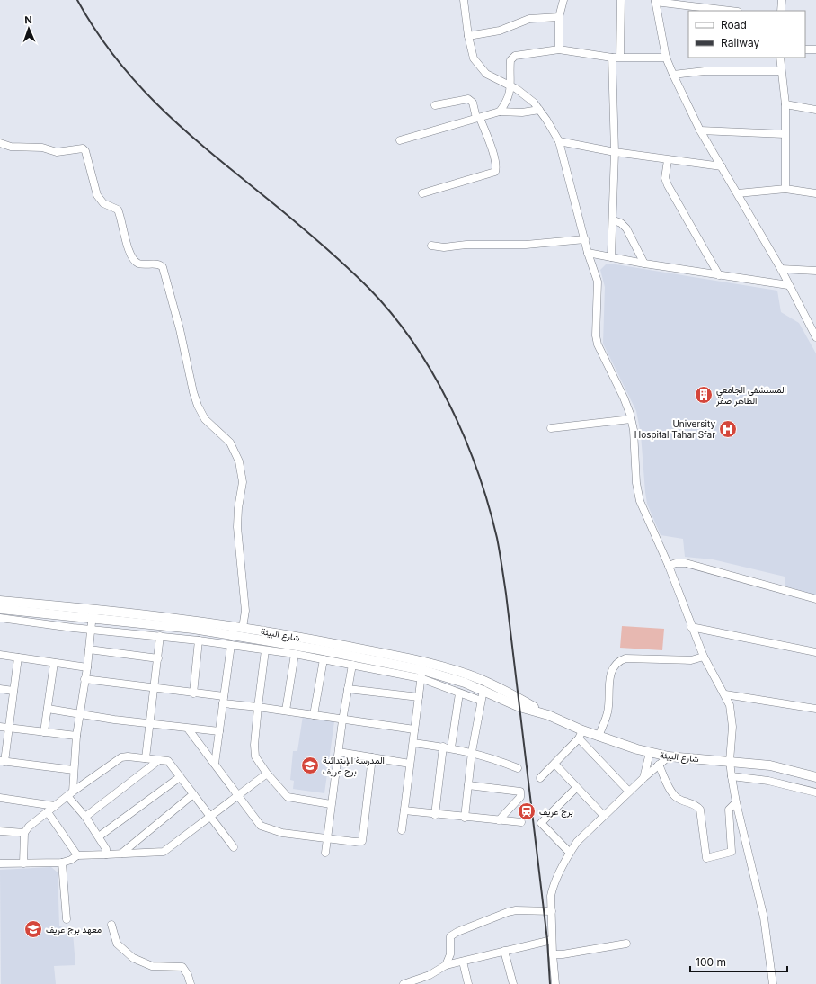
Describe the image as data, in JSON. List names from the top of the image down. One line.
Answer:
{"streets":{"main road":["شارع البيئة"]},"places":{"building":["المستشفى الجامعي الطاهر صفر"],"hospital":["University Hospital Tahar Sfar"],"school or university":["المدرسة الإبتدائية برج عريف","معهد برج عريف"],"station":["برج عريف"]},"legend":["Road","Railway"],"scale_bar":"100 m","north":"top"}
